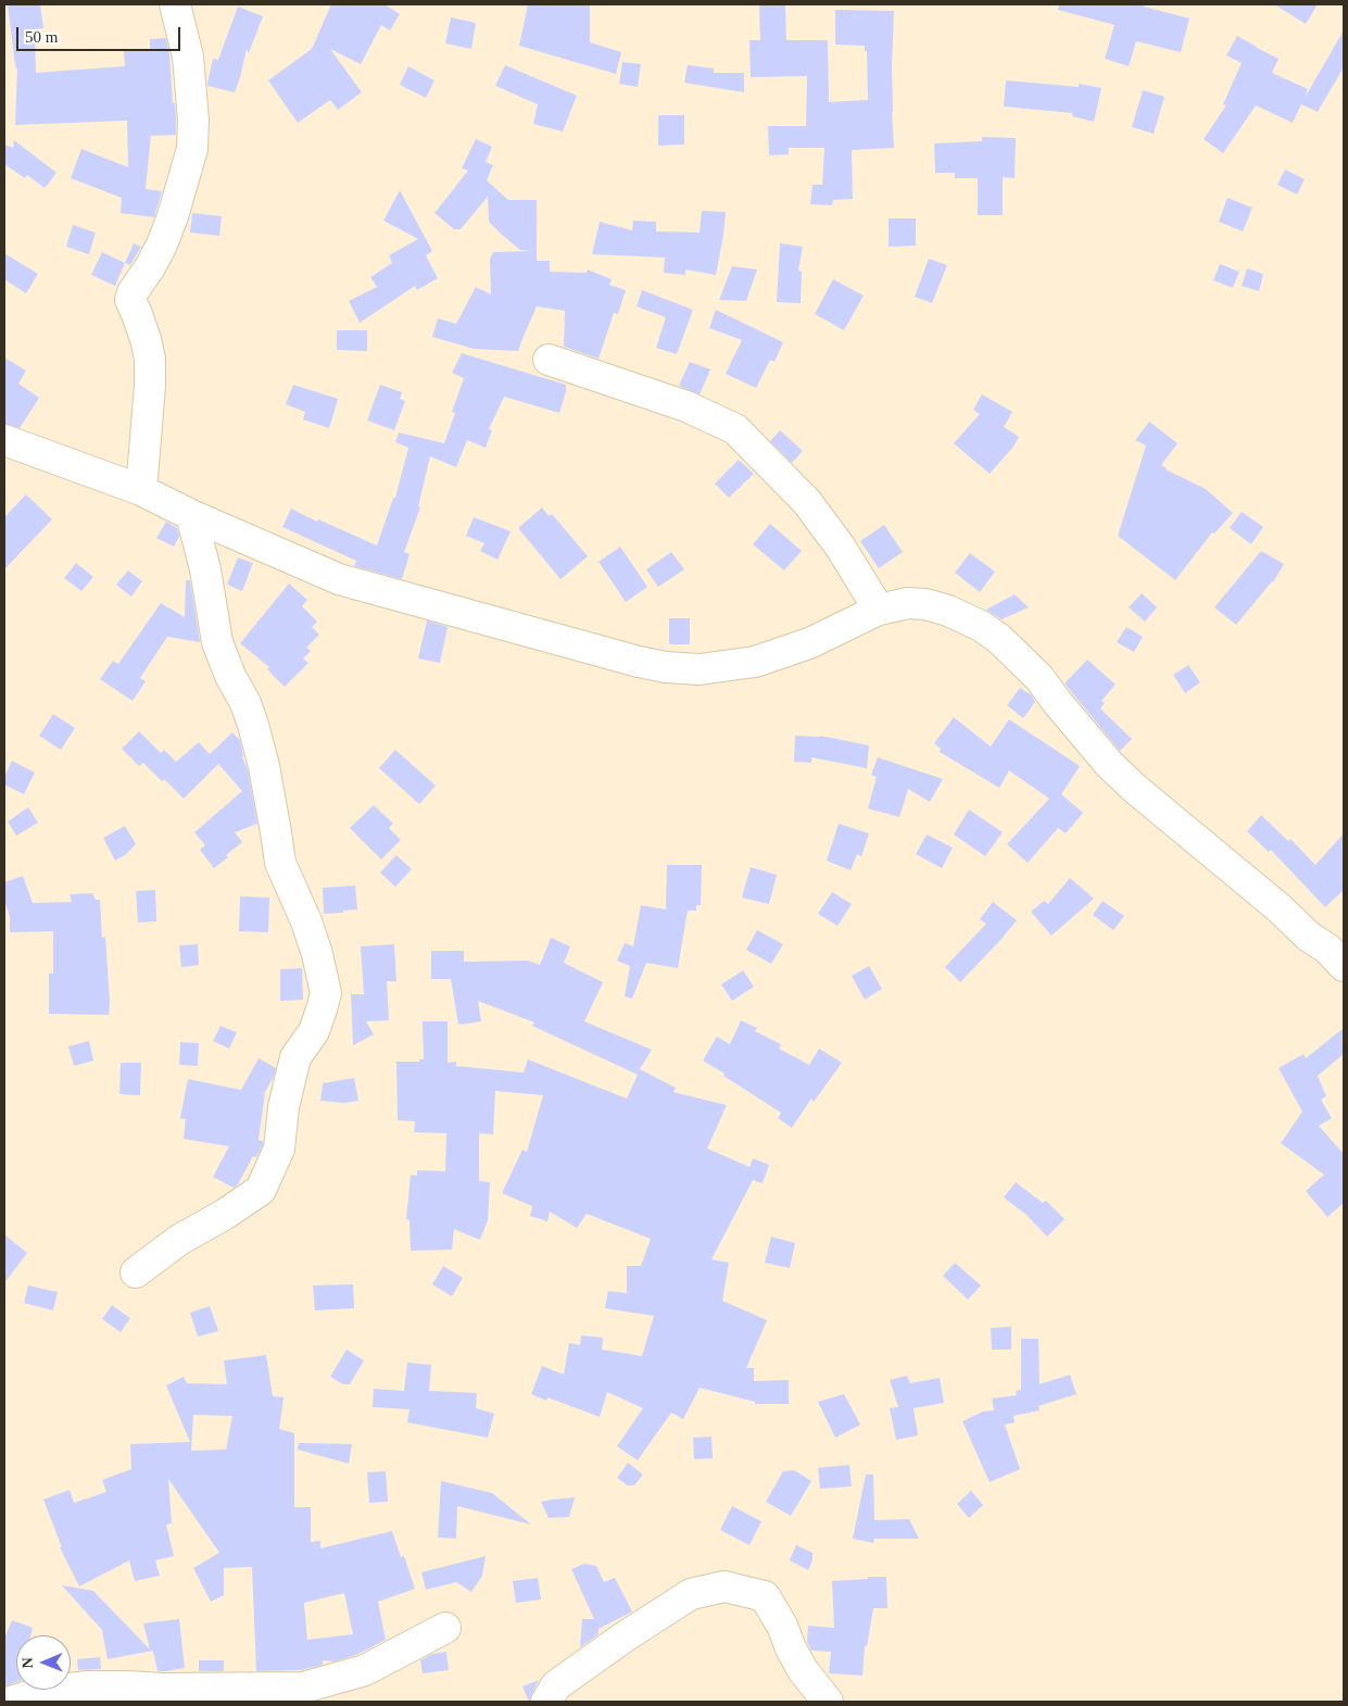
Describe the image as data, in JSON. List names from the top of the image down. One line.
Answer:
{"scale_bar":"50 m","north":"left"}
